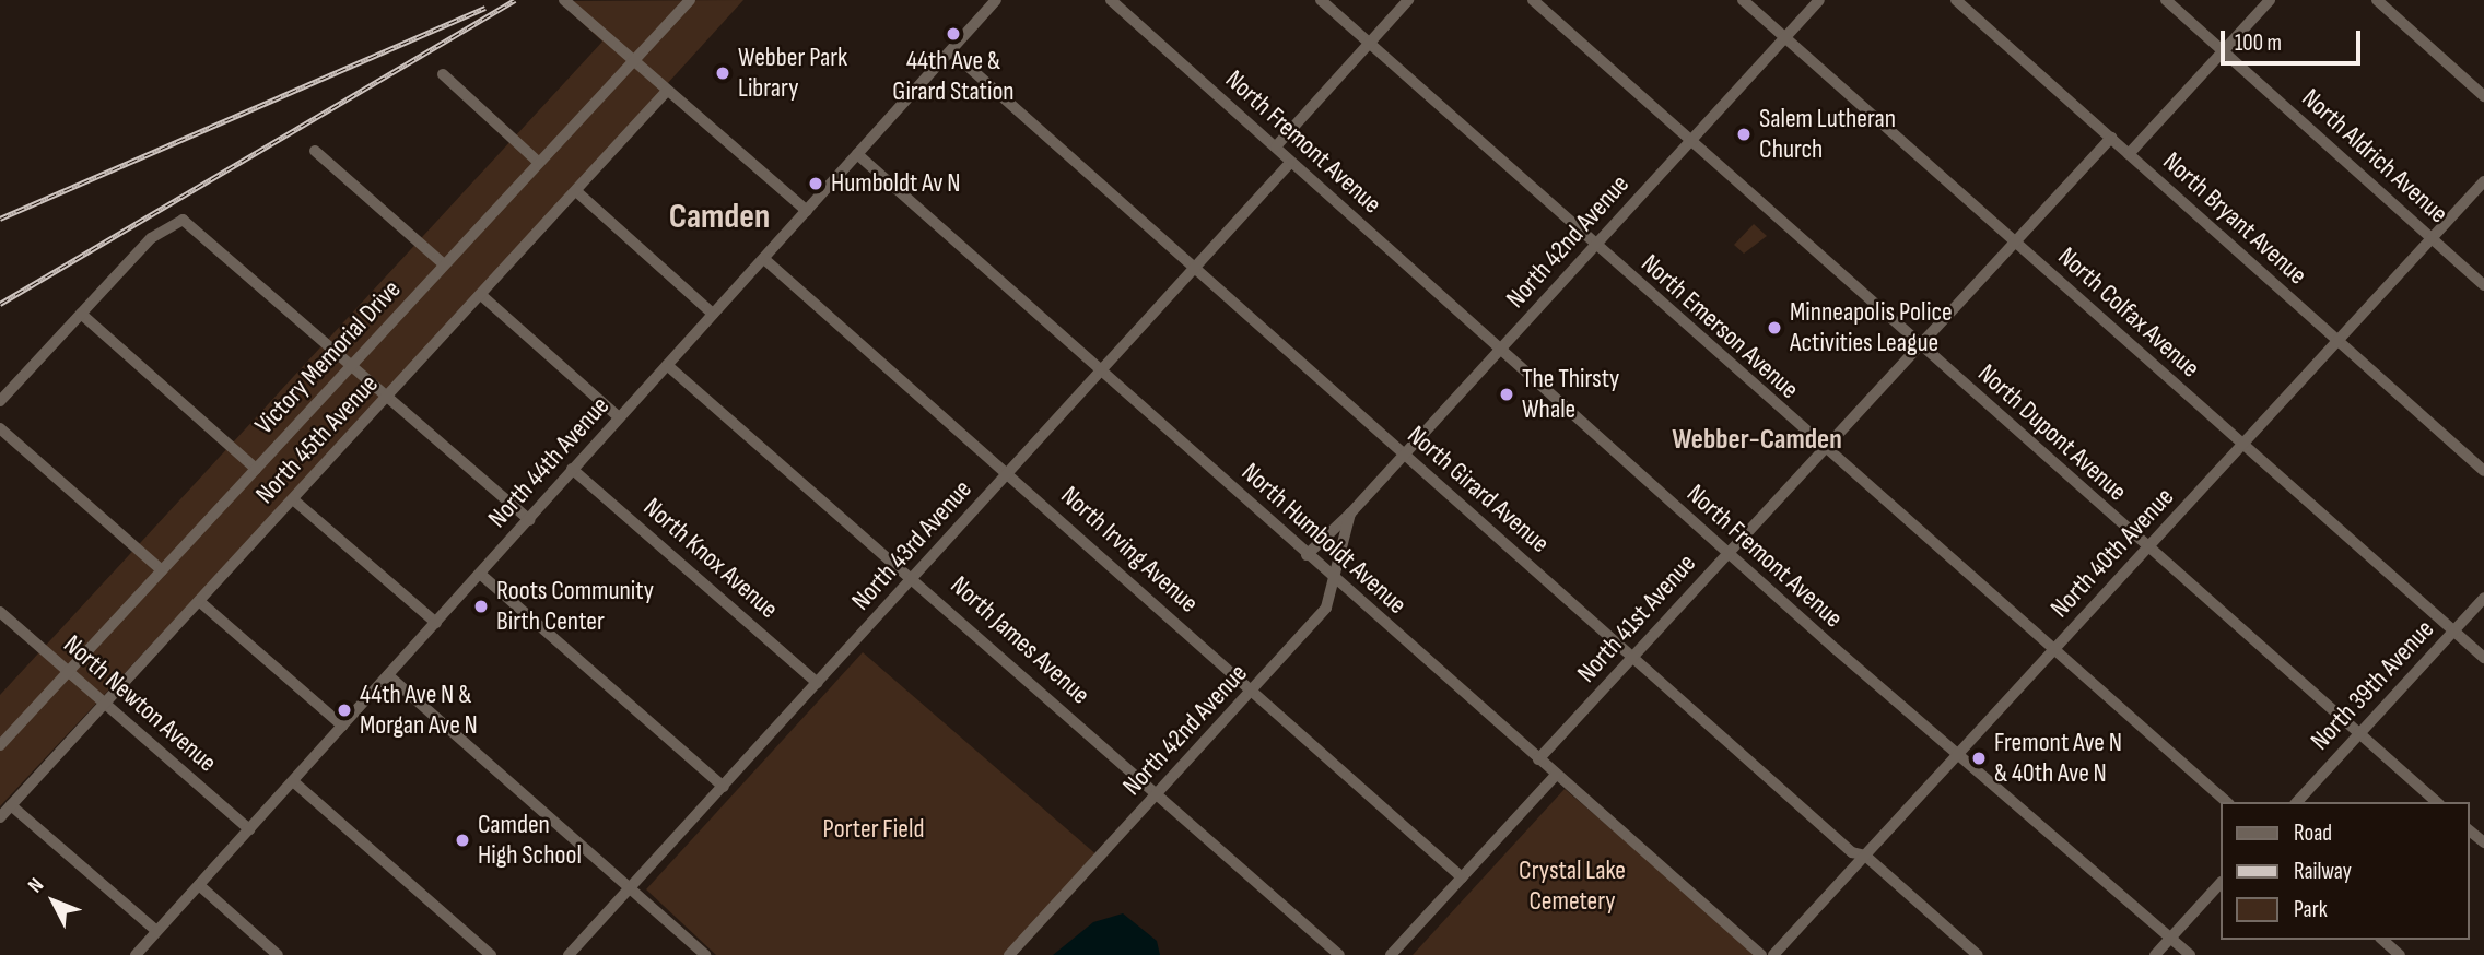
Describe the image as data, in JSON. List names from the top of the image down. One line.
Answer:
{"streets":{"street":["North Fremont Avenue","North Aldrich Avenue","North Bryant Avenue","North 42nd Avenue","North Colfax Avenue","North Emerson Avenue","Victory Memorial Drive","North Dupont Avenue","North 45th Avenue","North 44th Avenue","North Girard Avenue","North Humboldt Avenue","North 43rd Avenue","North Irving Avenue","North 40th Avenue","North Knox Avenue","North 41st Avenue","North James Avenue","North 39th Avenue","North Newton Avenue"]},"crossings":[["North Fremont Avenue","North 42nd Avenue"],["North Fremont Avenue","North 43rd Avenue"],["North Fremont Avenue","North 40th Avenue"],["North Fremont Avenue","North 41st Avenue"],["North Aldrich Avenue","North 40th Avenue"],["North Bryant Avenue","North 40th Avenue"],["North Bryant Avenue","North 41st Avenue"],["North 42nd Avenue","North Colfax Avenue"],["North 42nd Avenue","North Emerson Avenue"],["North 42nd Avenue","North Dupont Avenue"],["North 42nd Avenue","North Girard Avenue"],["North 42nd Avenue","North Humboldt Avenue"],["North 42nd Avenue","North Irving Avenue"],["North 42nd Avenue","North James Avenue"],["North Colfax Avenue","North 40th Avenue"],["North Colfax Avenue","North 41st Avenue"],["North Colfax Avenue","North 39th Avenue"],["North Emerson Avenue","North 40th Avenue"],["North Emerson Avenue","North 41st Avenue"],["Victory Memorial Drive","North Newton Avenue"],["North Dupont Avenue","North 40th Avenue"],["North Dupont Avenue","North 41st Avenue"],["North Dupont Avenue","North 39th Avenue"],["North 45th Avenue","North Newton Avenue"],["North 44th Avenue","North Girard Avenue"],["North 44th Avenue","North Humboldt Avenue"],["North 44th Avenue","North Irving Avenue"],["North 44th Avenue","North Knox Avenue"],["North 44th Avenue","North James Avenue"],["North 44th Avenue","North Newton Avenue"],["North Girard Avenue","North 43rd Avenue"],["North Girard Avenue","North 40th Avenue"],["North Girard Avenue","North 41st Avenue"],["North Humboldt Avenue","North 43rd Avenue"],["North Humboldt Avenue","North 41st Avenue"],["North 43rd Avenue","North Irving Avenue"],["North 43rd Avenue","North Knox Avenue"],["North 43rd Avenue","North James Avenue"]],"districts":["Camden","Webber-Camden"],"parks":["Porter Field","Crystal Lake Cemetery"],"places":["44th Ave & Girard Station","Webber Park Library","Salem Lutheran Church","Humboldt Av N","Minneapolis Police Activities League","The Thirsty Whale","Roots Community Birth Center","44th Ave N & Morgan Ave N","Fremont Ave N & 40th Ave N","Camden High School"],"legend":["Road","Railway","Park"],"scale_bar":"100 m","north":"top left"}
